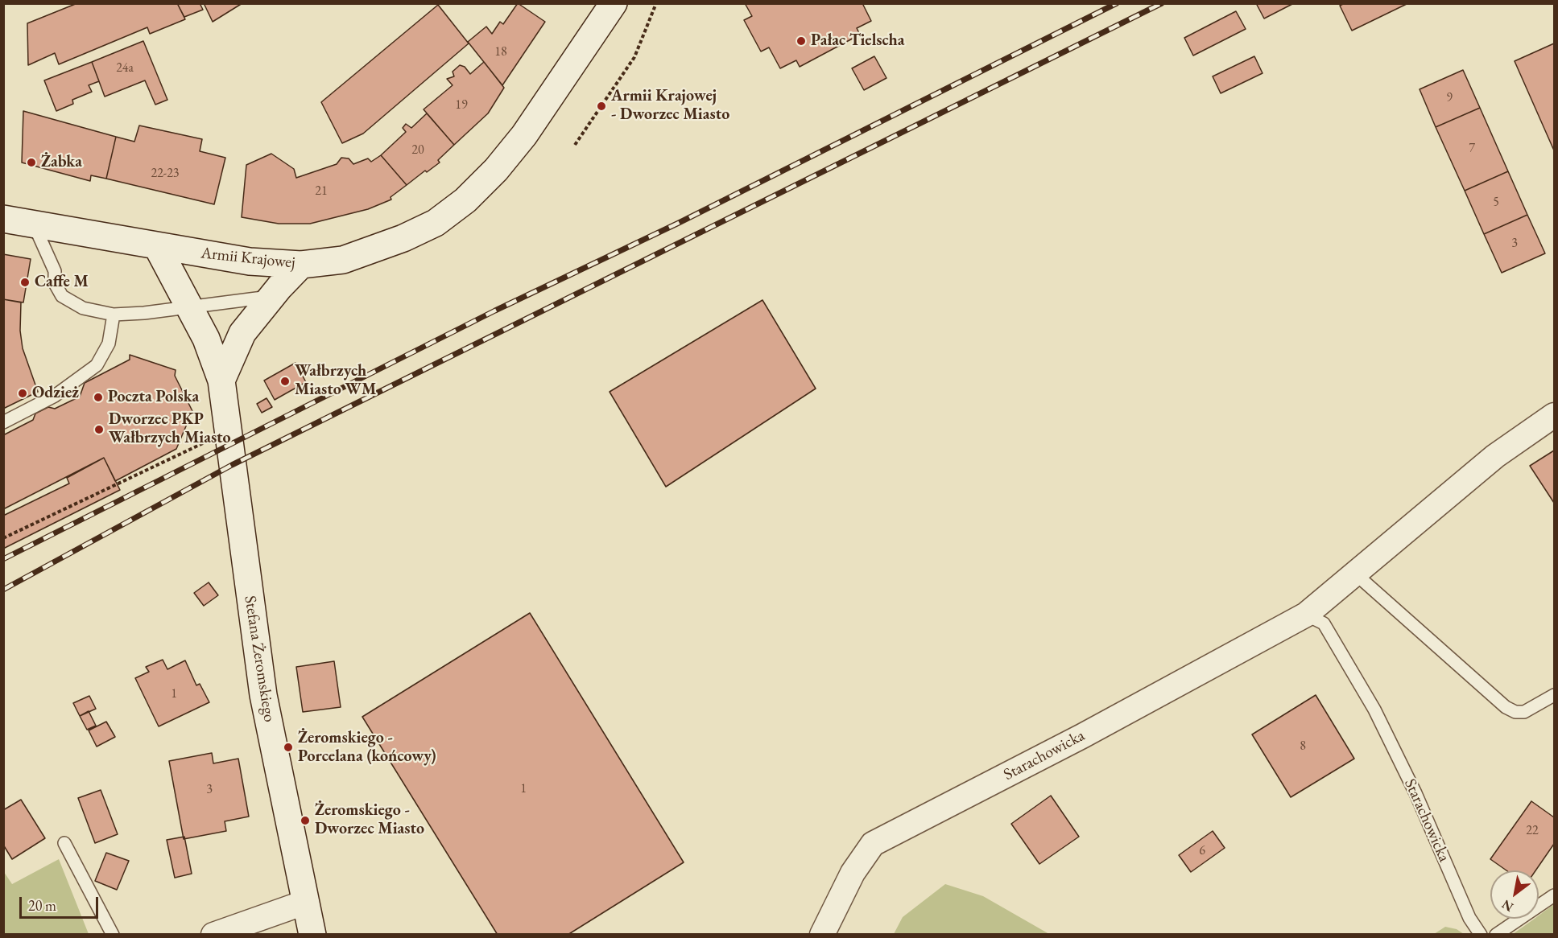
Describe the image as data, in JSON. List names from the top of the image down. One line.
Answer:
{"streets":{"main road":["Armii Krajowej","Stefana Żeromskiego"],"street":["Starachowicka"]},"crossings":[["Armii Krajowej","Stefana Żeromskiego"]],"places":["Pałac Tielscha","Armii Krajowej - Dworzec Miasto","Żabka","Caffe M","Wałbrzych Miasto WM","Odzież","Poczta Polska","Dworzec PKP Wałbrzych Miasto","Żeromskiego - Porcelana (końcowy)","Żeromskiego - Dworzec Miasto"],"house_numbers":["18","24a","9","19","7","20","22-23","21","5","3","1","8","1","3","22","6"],"scale_bar":"20 m","north":"bottom left"}
